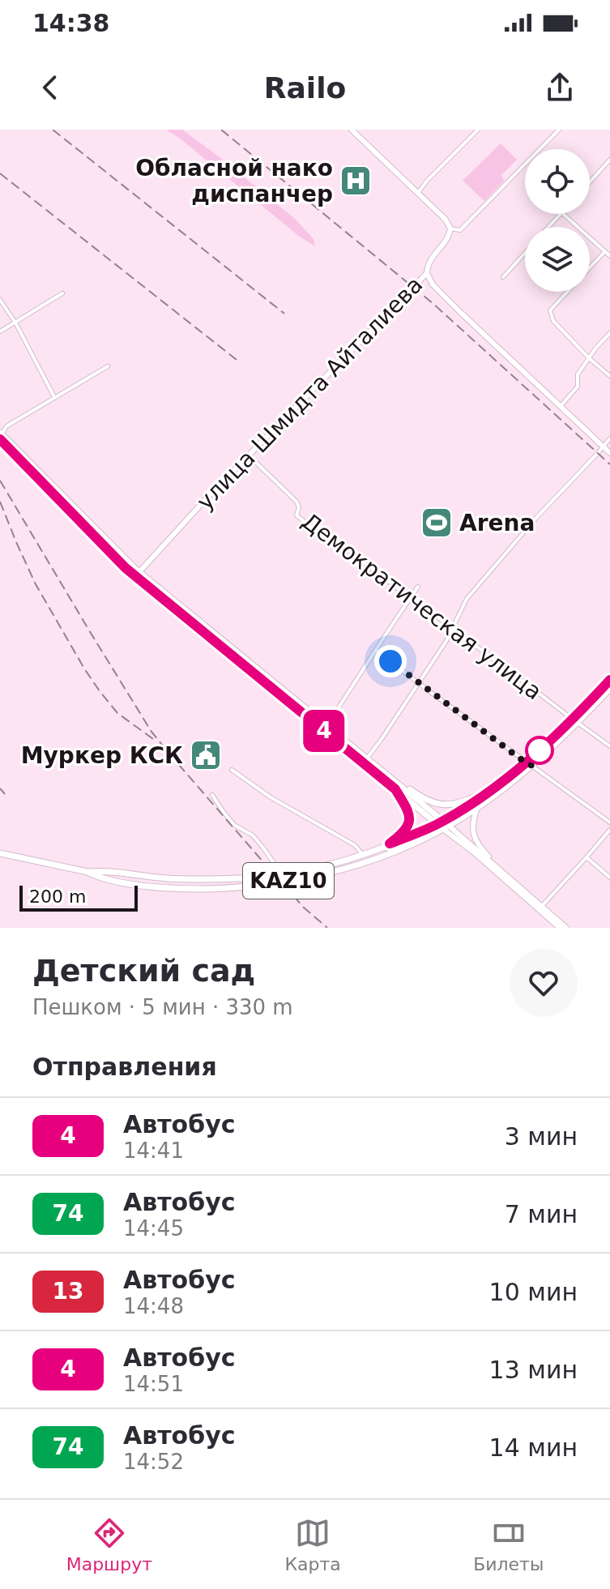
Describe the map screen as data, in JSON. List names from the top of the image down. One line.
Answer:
{"streets":{"main road":["KAZ10"],"street":["улица Шмидта Айталиева","Демократическая улица"]},"crossings":[["улица Шмидта Айталиева","Демократическая улица"],["Демократическая улица","KAZ10"]],"places":{"hospital":["Обласной нако диспанчер"],"sports":["Arena"],"public building":["Муркер КСК"]},"lines":["bus line 4"],"scale_bar":"200 m","page":{"status":"14:38","header":"Railo","on_map":"4","scale":"200 m","heading":[["Детский сад","Пешком · 5 мин · 330 m"],"Отправления"],"list":[{"mark":"4","name":"Автобус","note":"14:41","value":"3 мин"},{"mark":"74","name":"Автобус","note":"14:45","value":"7 мин"},{"mark":"13","name":"Автобус","note":"14:48","value":"10 мин"},{"mark":"4","name":"Автобус","note":"14:51","value":"13 мин"},{"mark":"74","name":"Автобус","note":"14:52","value":"14 мин"}],"tabs":["Маршрут","Карта","Билеты"]}}
